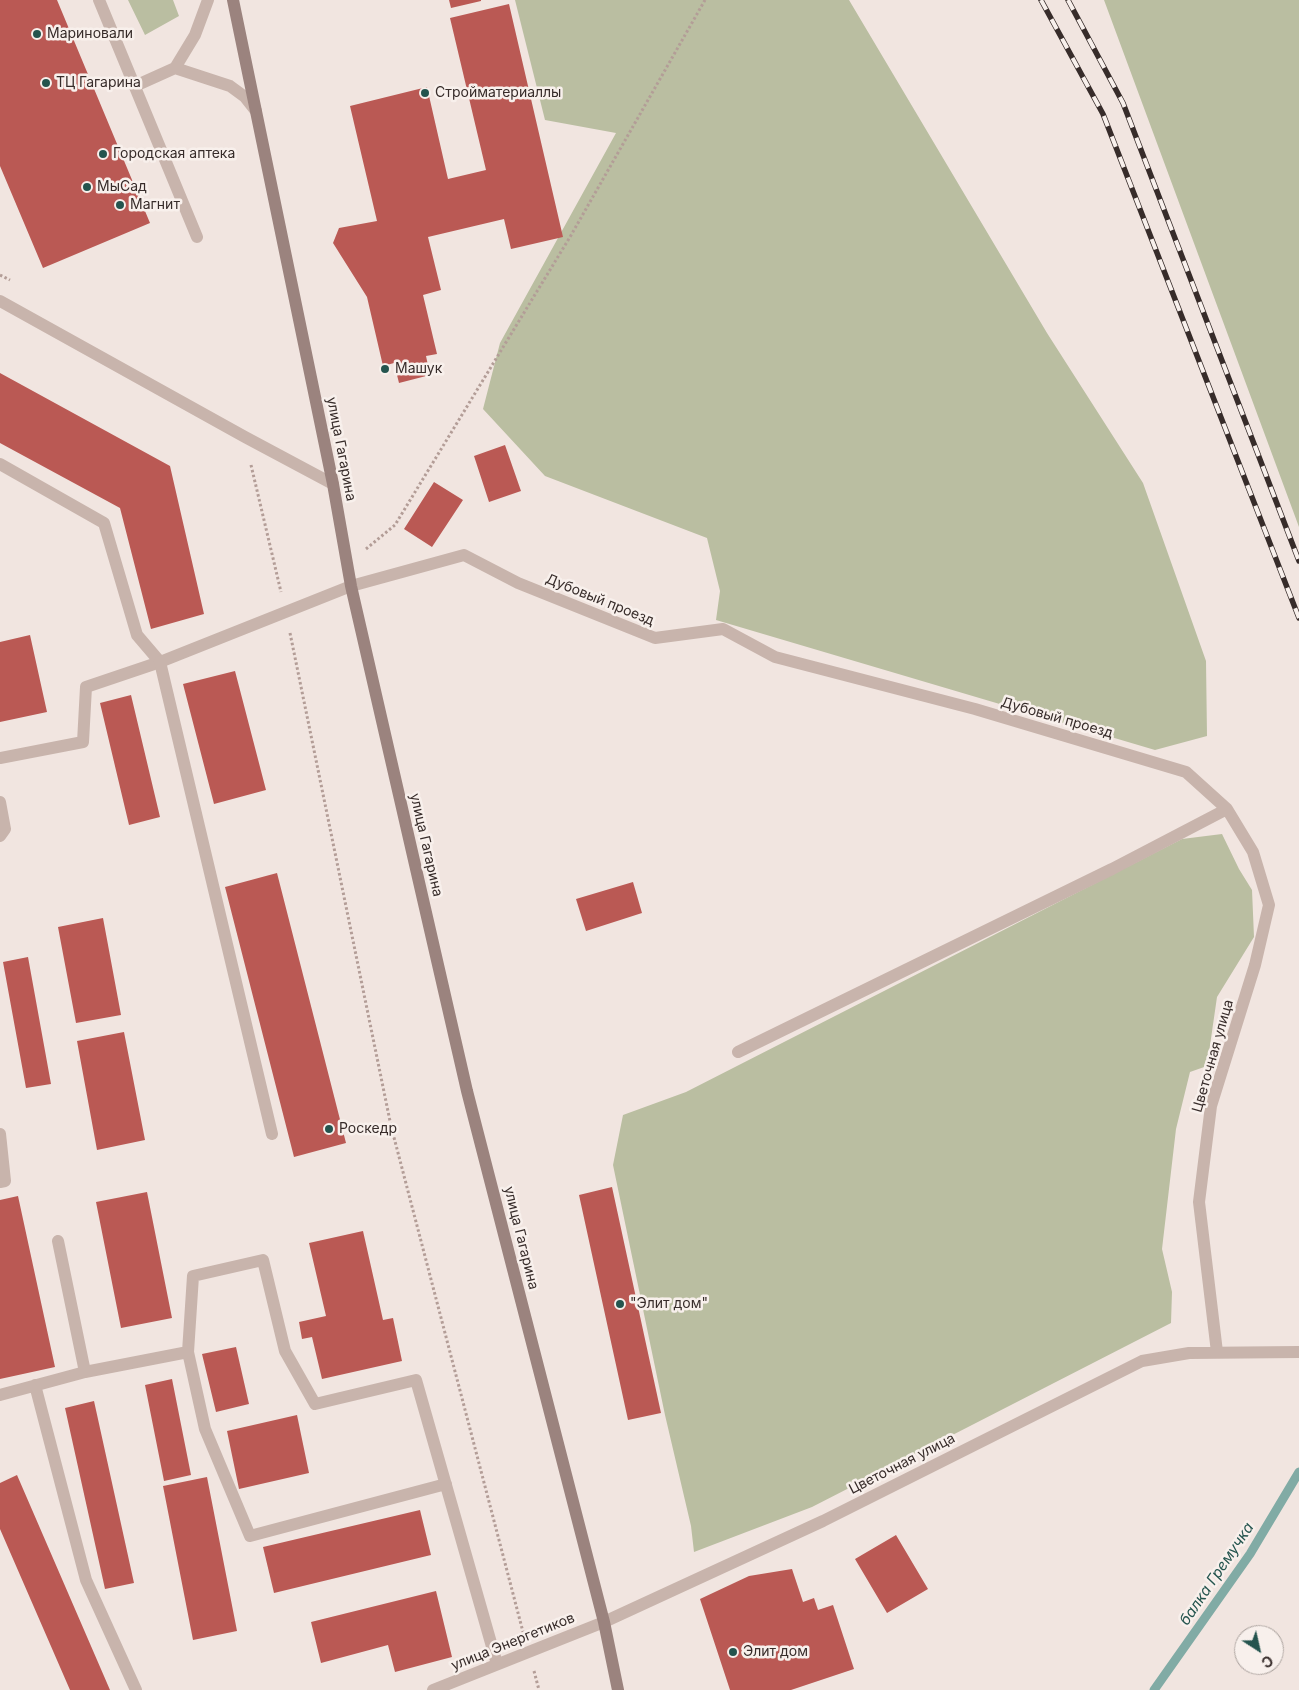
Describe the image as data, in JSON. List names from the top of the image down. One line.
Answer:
{"streets":{"main road":["улица Гагарина"],"street":["Дубовый проезд","Цветочная улица","улица Энергетиков"]},"crossings":[["улица Гагарина","Дубовый проезд"],["улица Гагарина","Цветочная улица"],["улица Гагарина","улица Энергетиков"],["Дубовый проезд","Цветочная улица"],["Цветочная улица","улица Энергетиков"]],"water":["балка Гремучка"],"places":["Мариновали","ТЦ Гагарина","Стройматериаллы","Городская аптека","МыСад","Магнит","Машук","Роскедр","\"Элит дом\"","Элит дом"],"north":"bottom right"}
